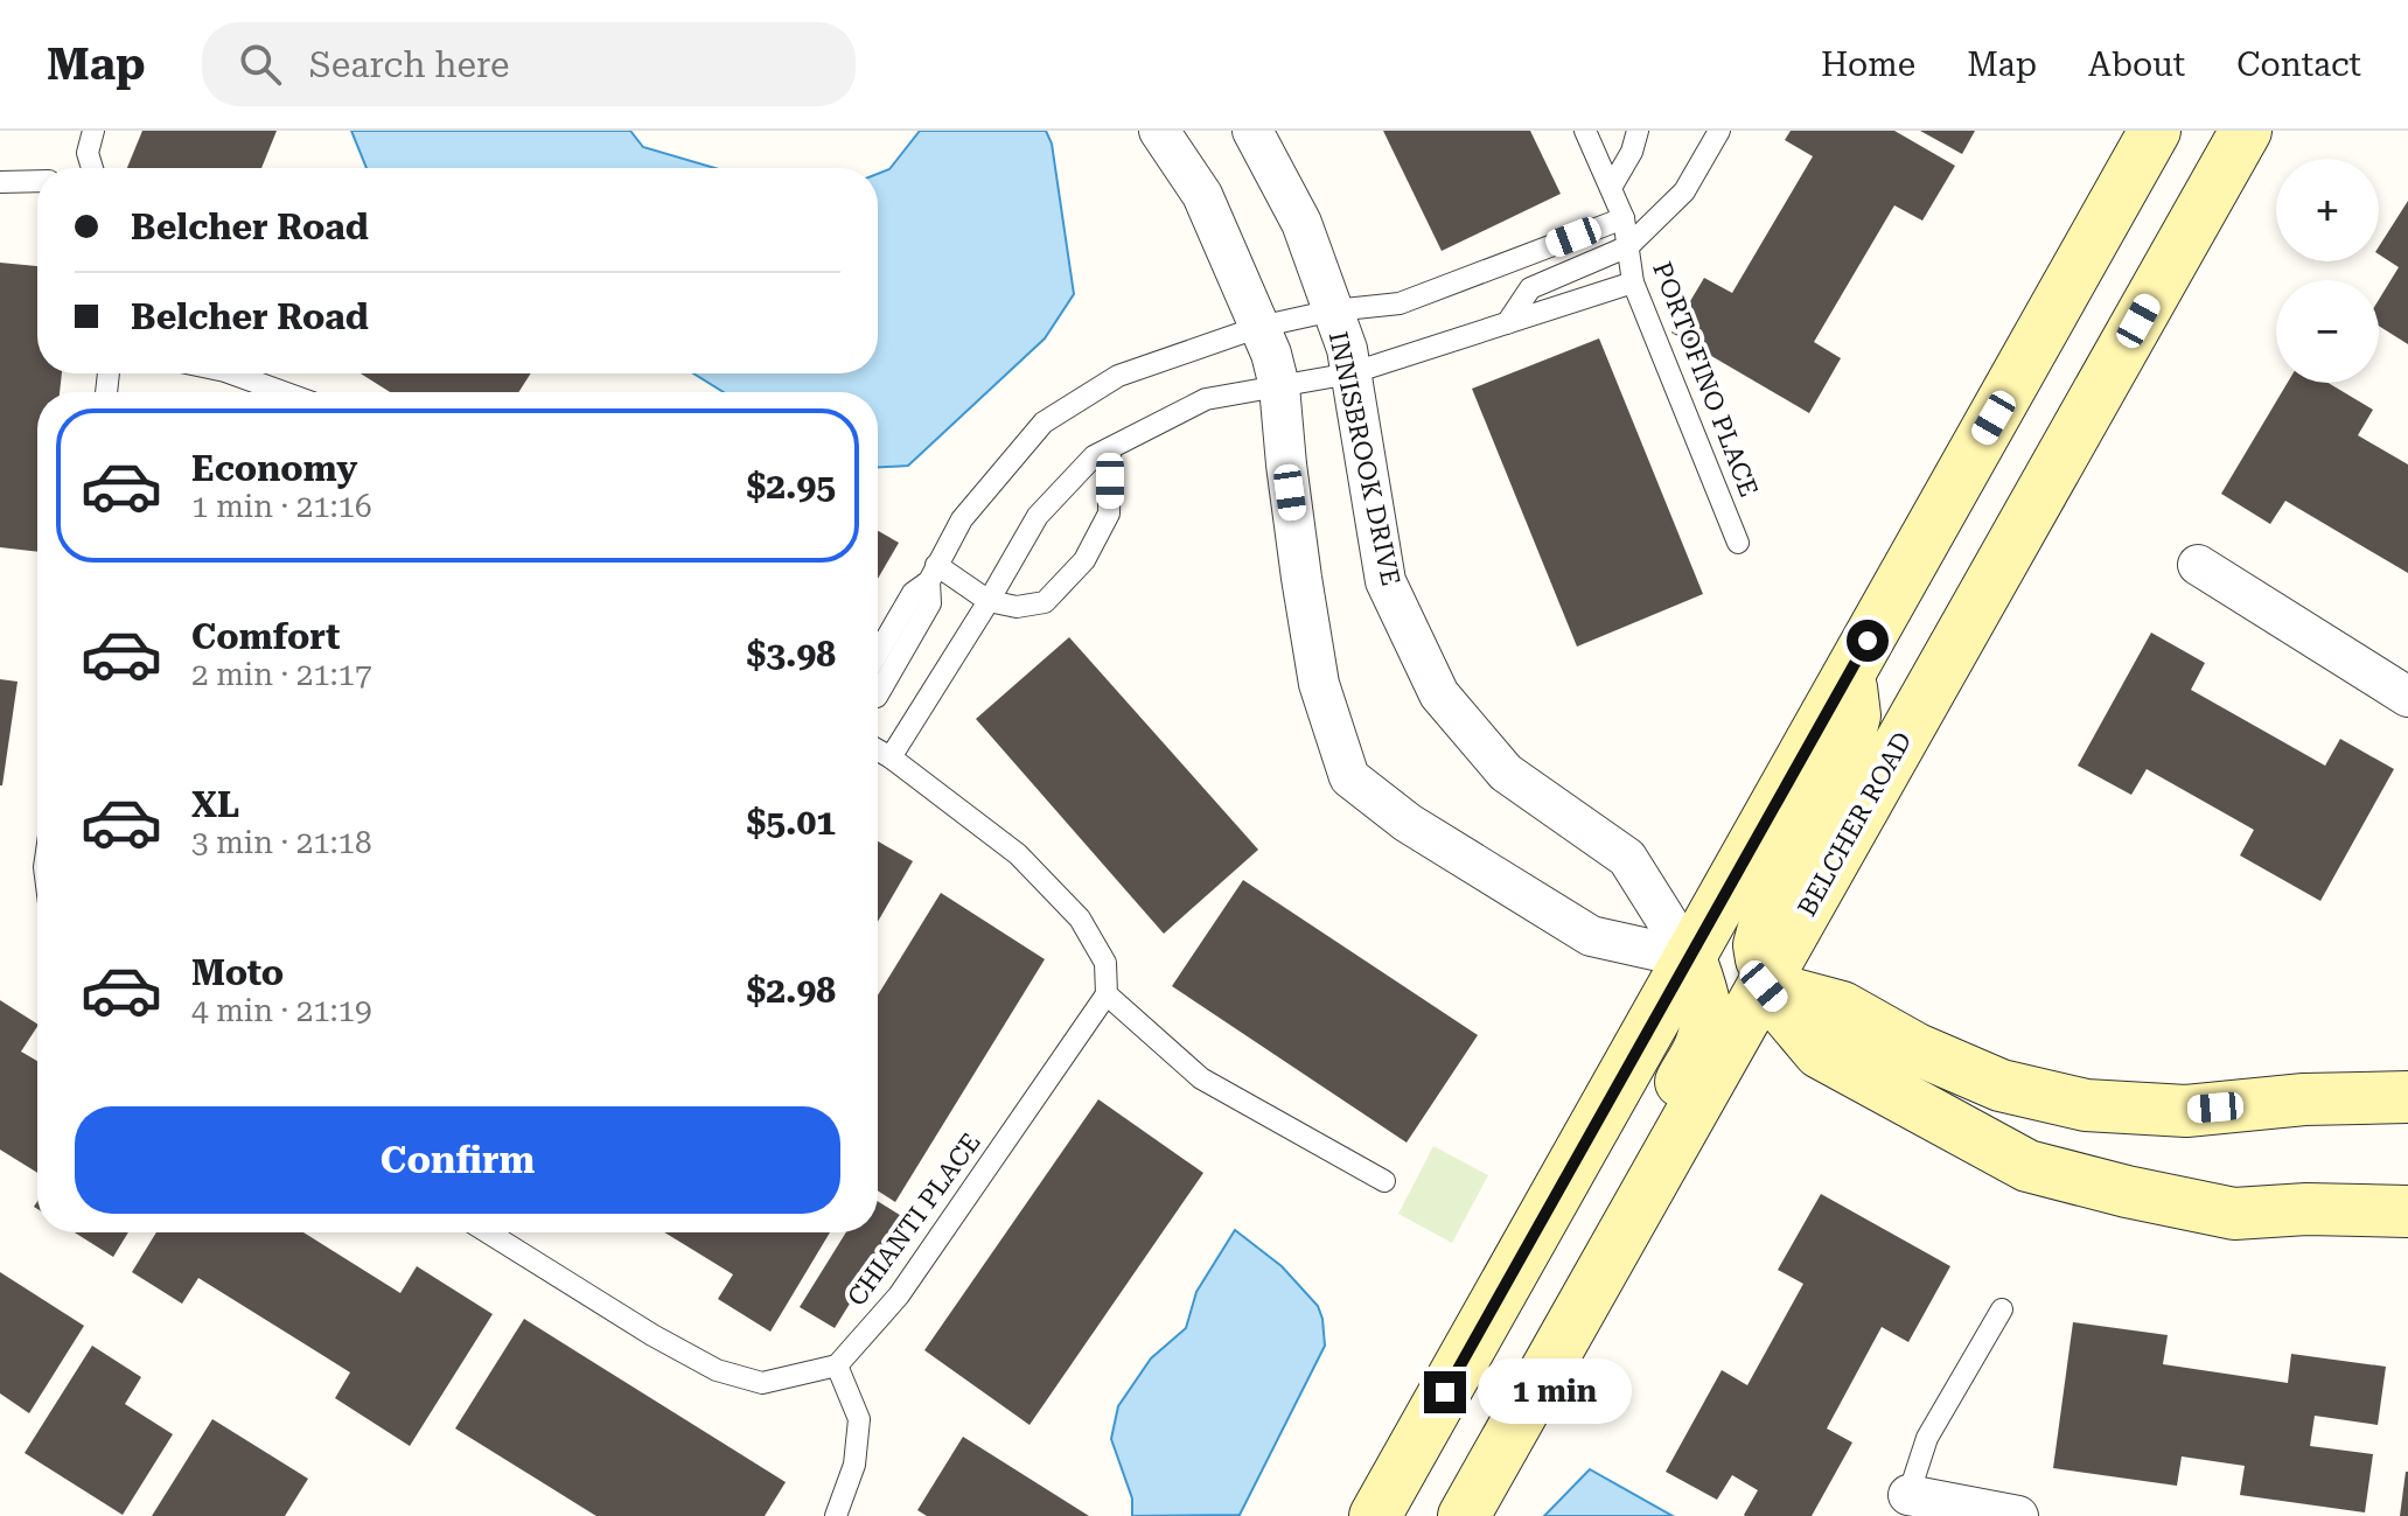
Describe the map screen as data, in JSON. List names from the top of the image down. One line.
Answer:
{"streets":{"main road":["BELCHER ROAD"],"street":["INNISBROOK DRIVE"],"lane":["PORTOFINO PLACE","CHIANTI PLACE"]},"page":{"header":"Map","search":"Search here","nav":["Home","Map","About","Contact"],"map_buttons":["+","−"],"banner":["Belcher Road","Belcher Road"],"list":[{"name":"Economy","note":"1 min · 21:16","value":"$2.95"},{"name":"Comfort","note":"2 min · 21:17","value":"$3.98"},{"name":"XL","note":"3 min · 21:18","value":"$5.01"},{"name":"Moto","note":"4 min · 21:19","value":"$2.98"}],"buttons":"Confirm","bubble":"1 min"}}
